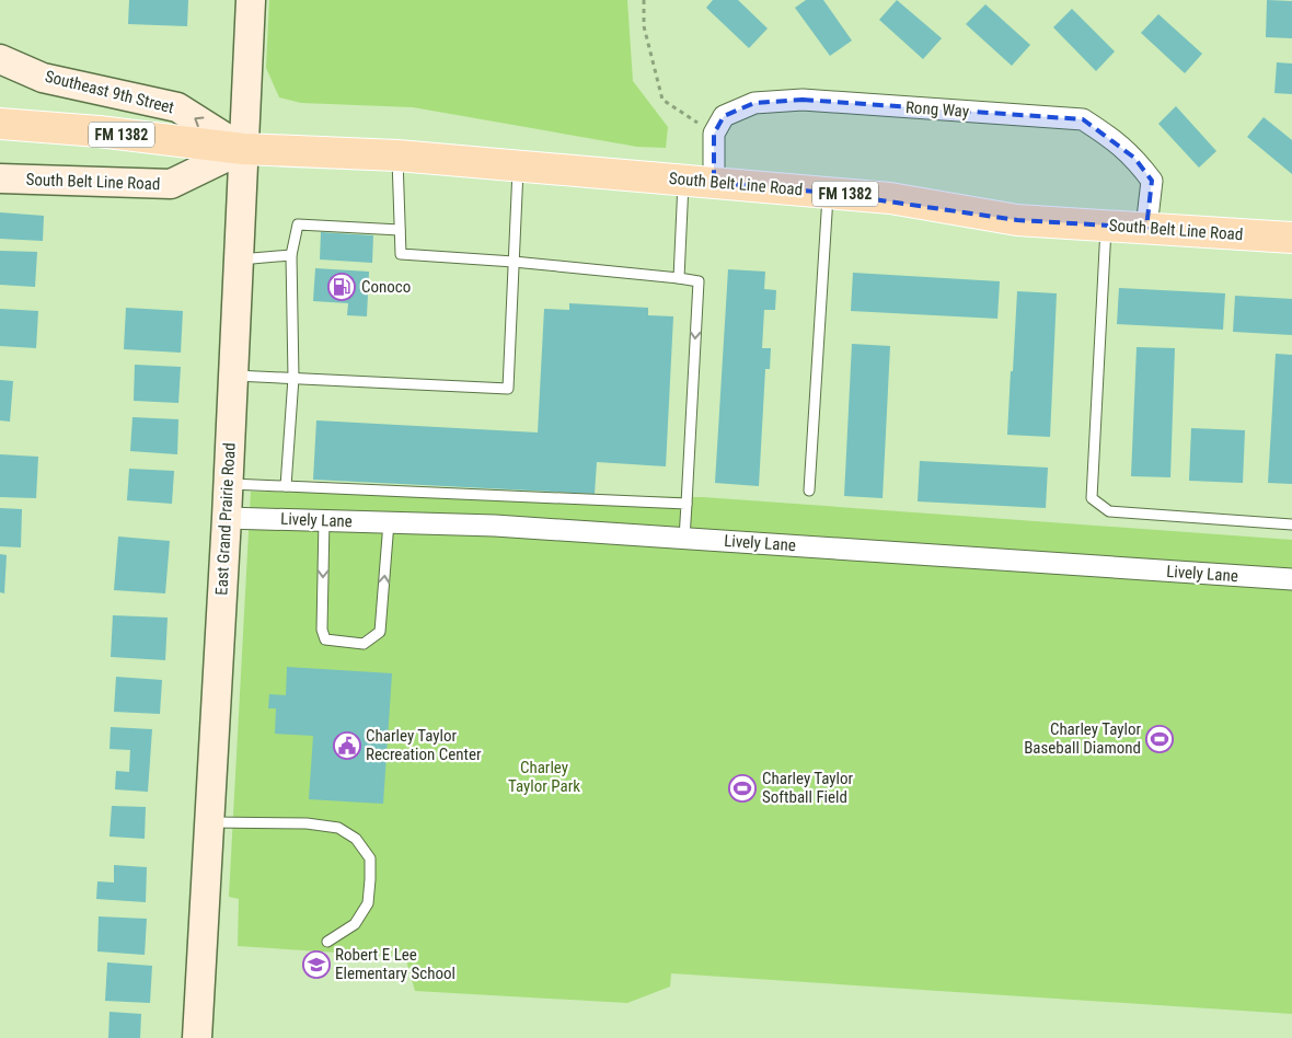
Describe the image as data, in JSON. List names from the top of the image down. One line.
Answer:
{"streets":{"main road":["FM 1382","South Belt Line Road"],"street":["Southeast 9th Street","Rong Way","East Grand Prairie Road","Lively Lane"]},"crossings":[["Southeast 9th Street","South Belt Line Road"],["Southeast 9th Street","East Grand Prairie Road"],["Rong Way","South Belt Line Road"],["South Belt Line Road","East Grand Prairie Road"],["East Grand Prairie Road","Lively Lane"]],"one_way":["Southeast 9th Street"],"parks":["Charley Taylor Park"],"places":{"fuel station":["Conoco"],"sports":["Charley Taylor Baseball Diamond","Charley Taylor Softball Field"],"public building":["Charley Taylor Recreation Center"],"school or university":["Robert E Lee Elementary School"]}}
